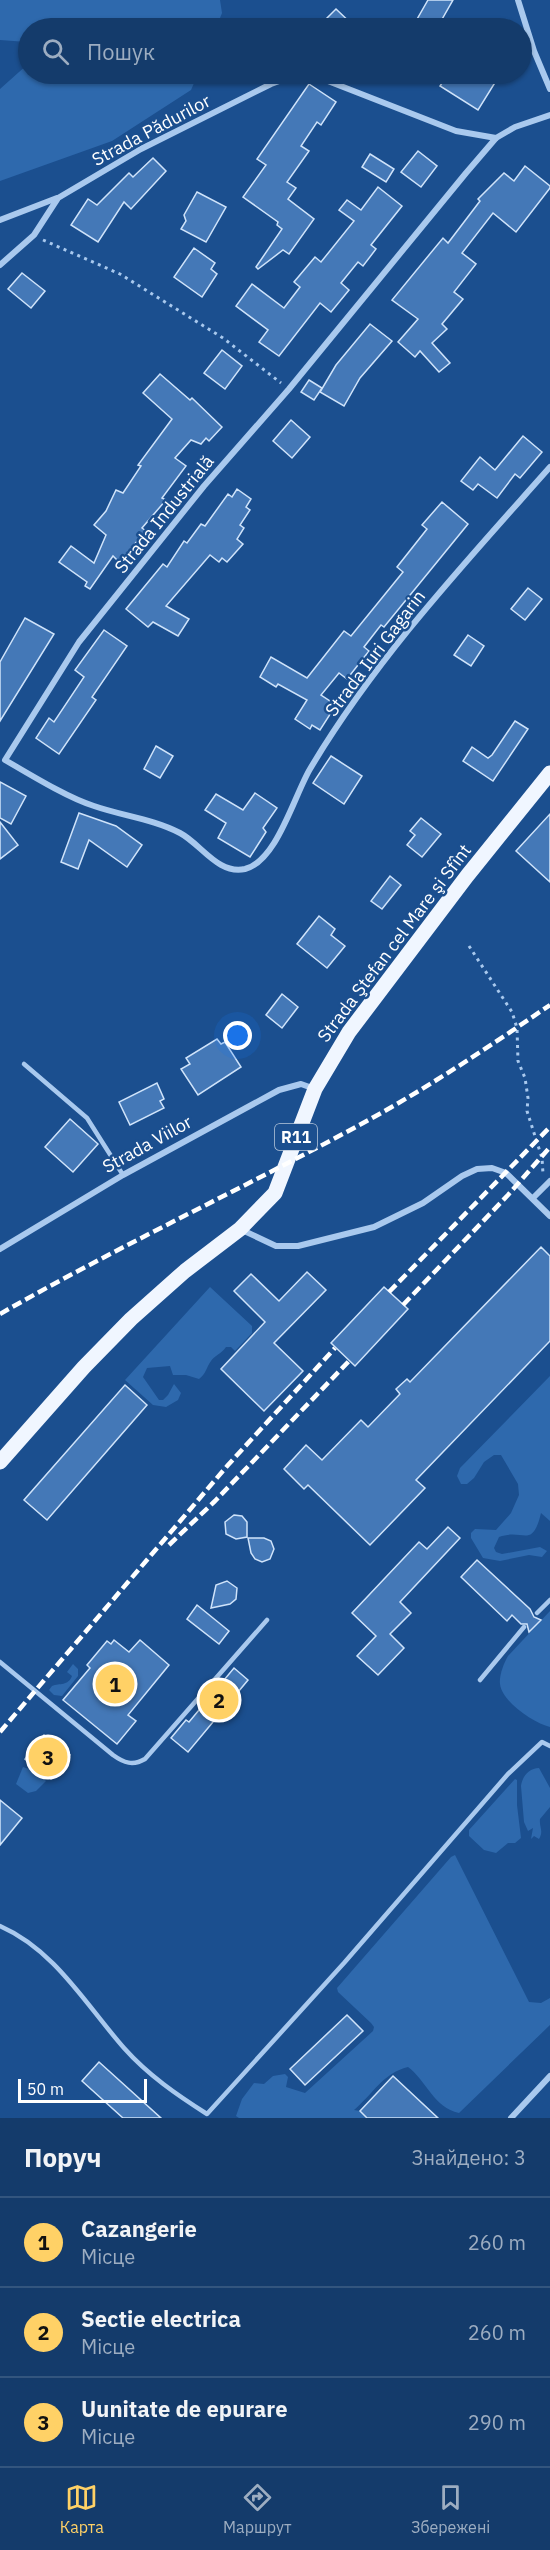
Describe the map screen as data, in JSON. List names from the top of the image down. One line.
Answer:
{"streets":{"main road":["Strada Ştefan cel Mare şi Sfînt","R11"],"street":["Strada Pădurilor","Strada Industrială","Strada Iuri Gagarin","Strada Viilor"]},"crossings":[["Strada Pădurilor","Strada Industrială"],["Strada Industrială","Strada Iuri Gagarin"],["Strada Ştefan cel Mare şi Sfînt","Strada Viilor"]],"scale_bar":"50 m","page":{"search":"Пошук","pins":["1","2","3"],"scale":"50 m","heading":["Поруч","Знайдено: 3"],"list":[{"mark":"1","name":"Cazangerie","note":"Місце","value":"260 m"},{"mark":"2","name":"Sectie electrica","note":"Місце","value":"260 m"},{"mark":"3","name":"Uunitate de epurare","note":"Місце","value":"290 m"}],"nav":["Карта","Маршрут","Збережені"]}}
